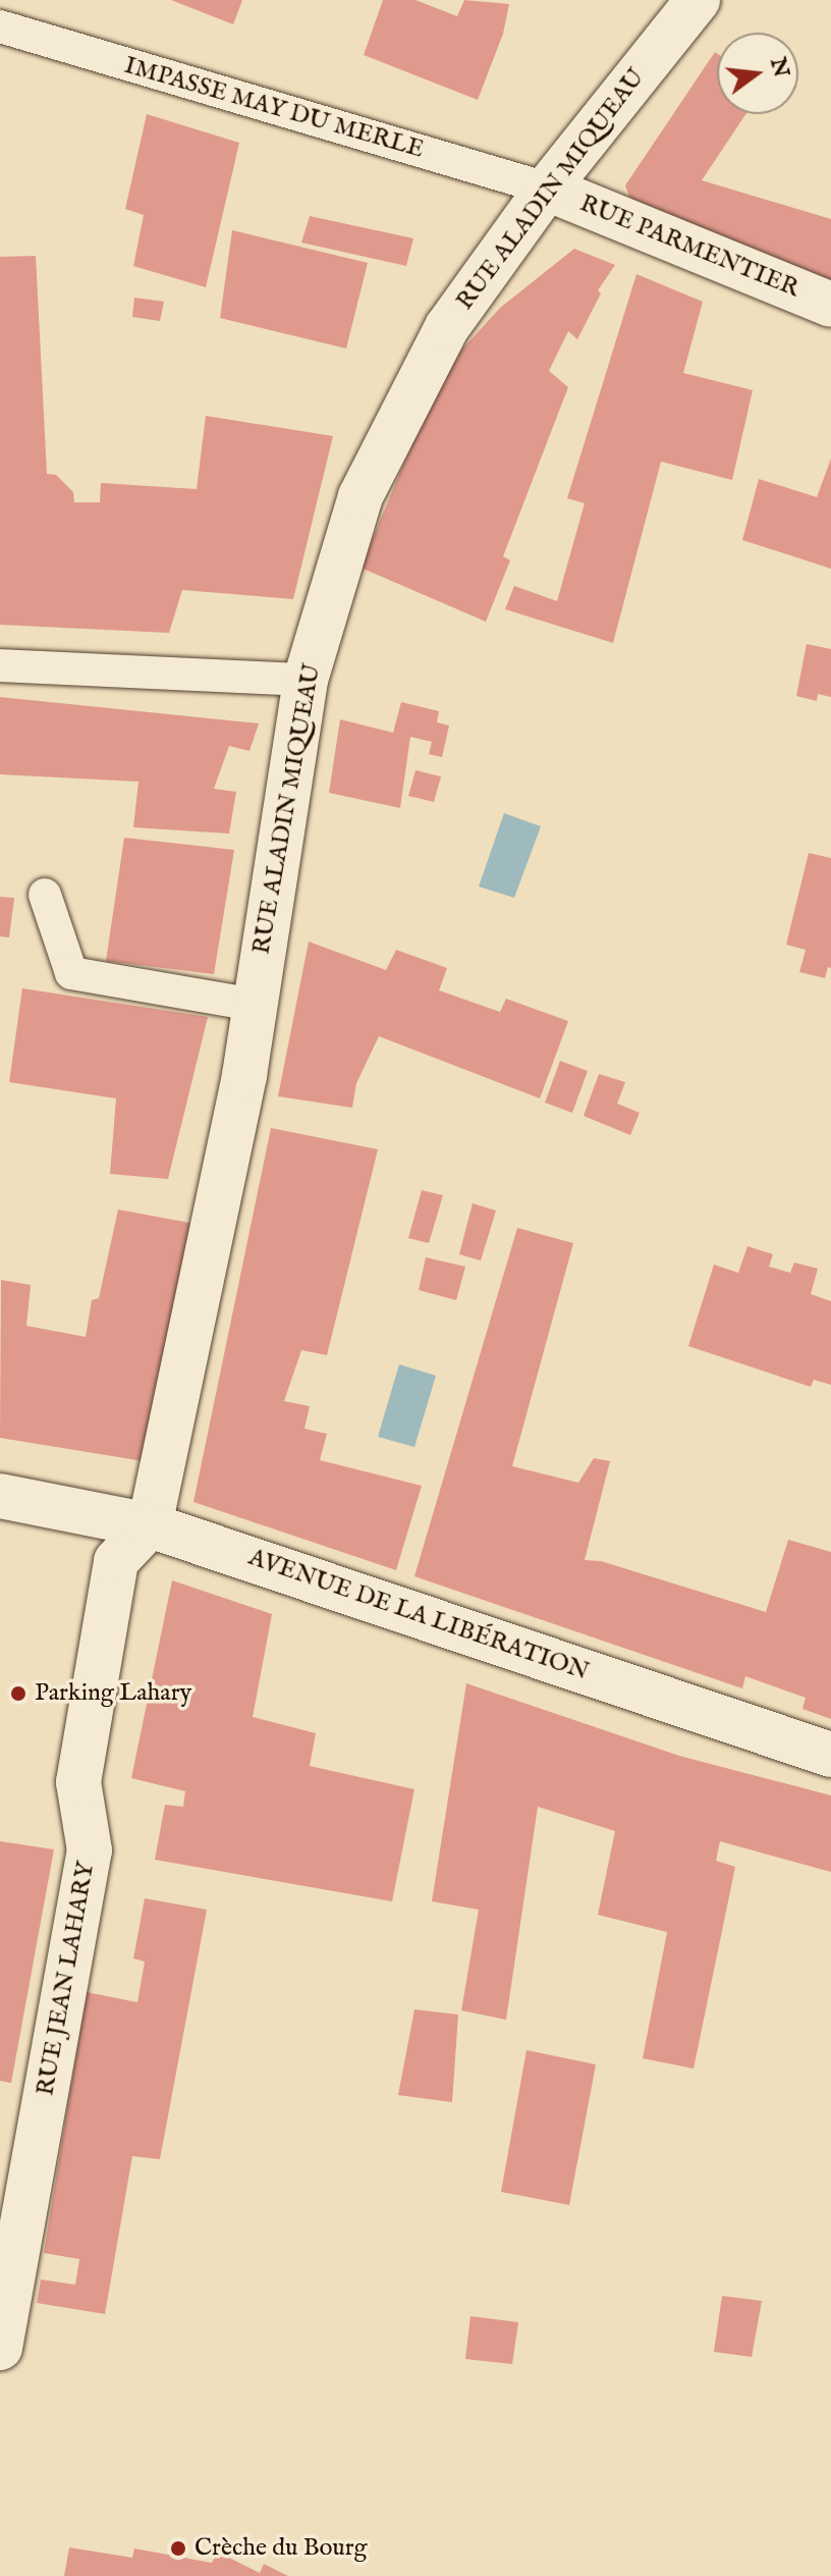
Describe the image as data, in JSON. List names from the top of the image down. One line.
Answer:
{"streets":{"street":["RUE ALADIN MIQUEAU","RUE PARMENTIER","AVENUE DE LA LIBÉRATION","RUE JEAN LAHARY"],"lane":["IMPASSE MAY DU MERLE"]},"crossings":[["IMPASSE MAY DU MERLE","RUE ALADIN MIQUEAU"],["IMPASSE MAY DU MERLE","RUE PARMENTIER"],["RUE ALADIN MIQUEAU","RUE PARMENTIER"],["RUE ALADIN MIQUEAU","AVENUE DE LA LIBÉRATION"],["RUE ALADIN MIQUEAU","RUE JEAN LAHARY"],["AVENUE DE LA LIBÉRATION","RUE JEAN LAHARY"]],"places":["Parking Lahary","Crèche du Bourg"],"north":"right"}
